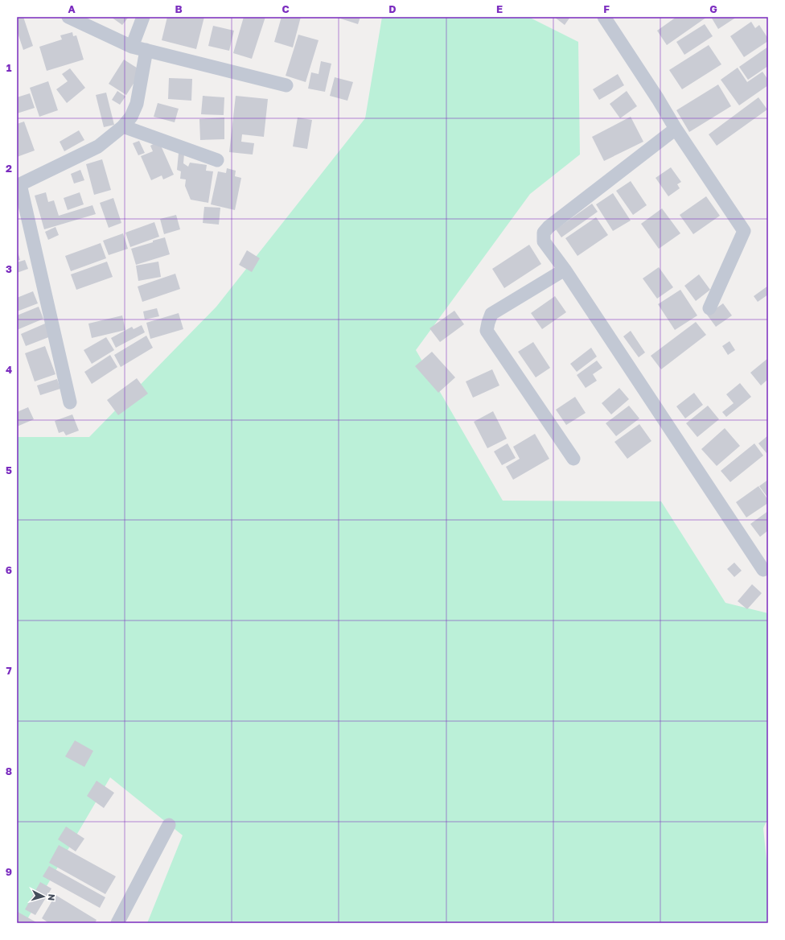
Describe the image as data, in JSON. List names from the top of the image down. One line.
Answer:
{"north":"right","grid":{"columns":["A","B","C","D","E","F","G"],"rows":["1","2","3","4","5","6","7","8","9"]}}
